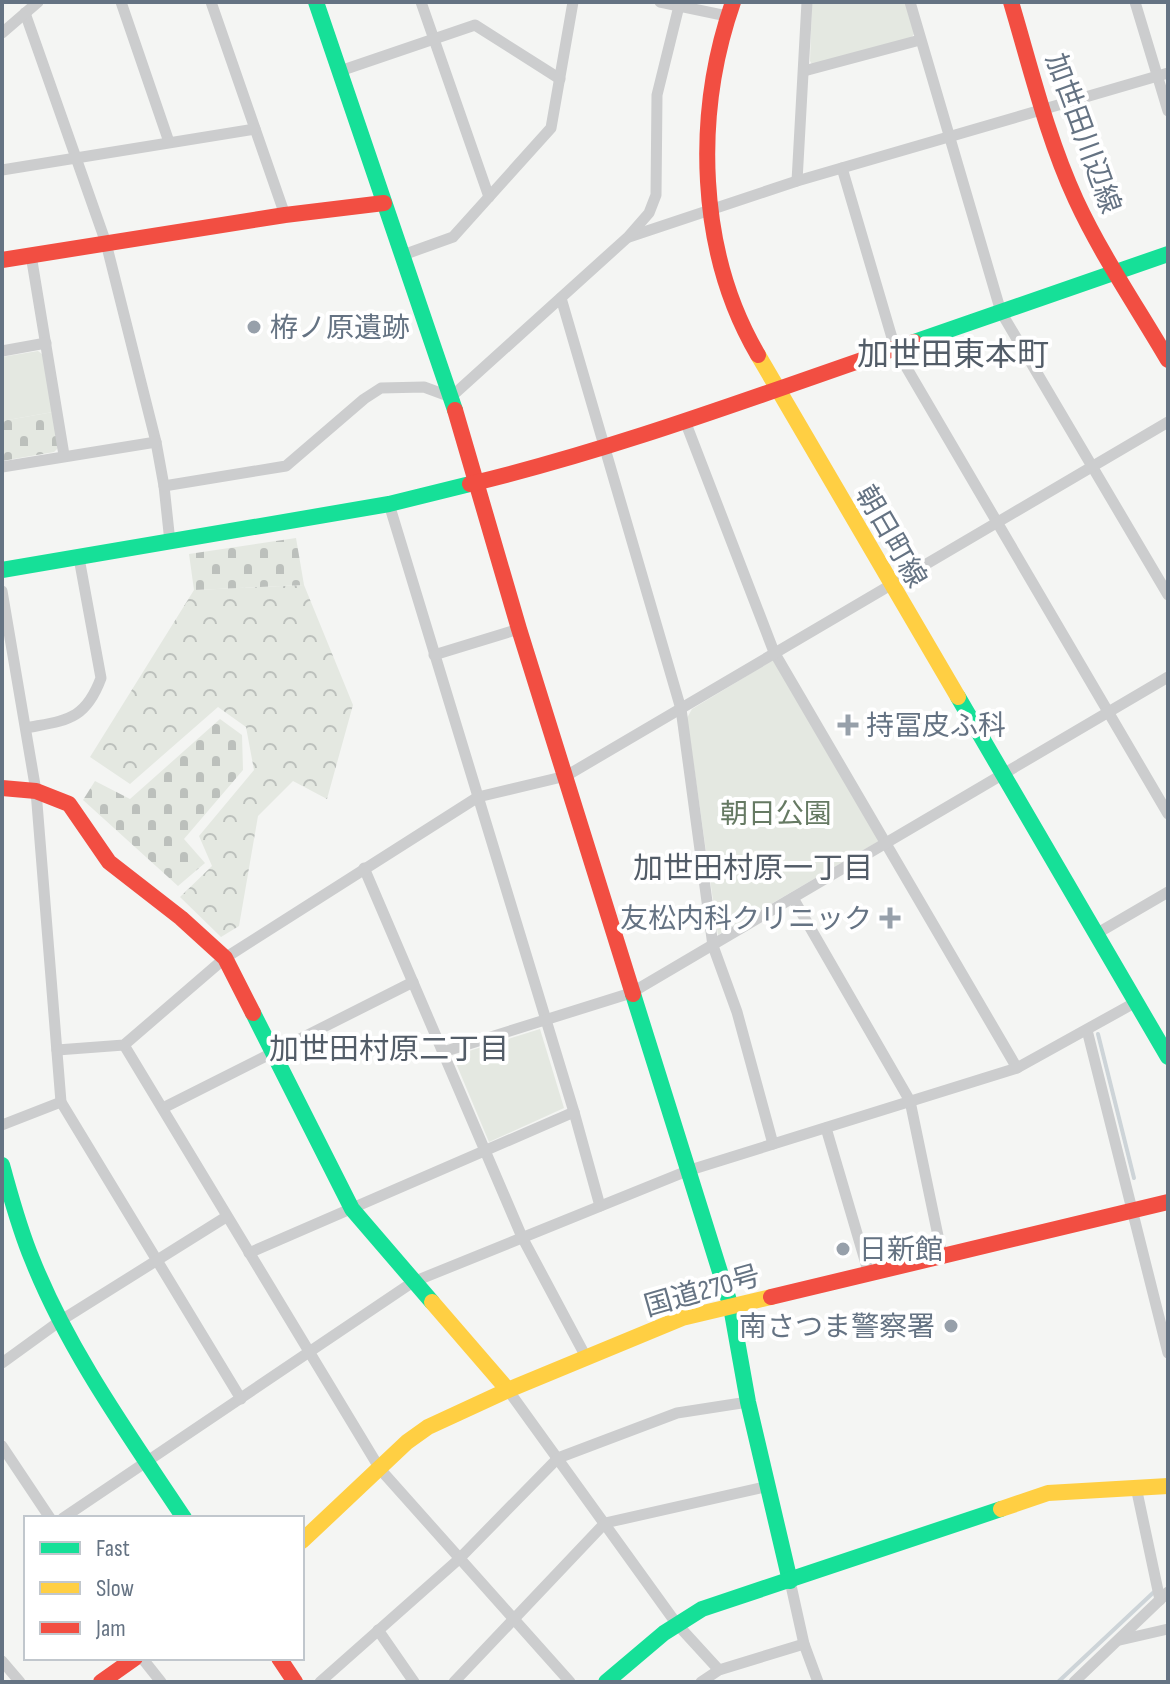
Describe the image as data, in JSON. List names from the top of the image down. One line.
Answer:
{"streets":{"main road":["加世田川辺線","朝日町線","国道270号"]},"districts":["加世田東本町","加世田村原一丁目","加世田村原二丁目"],"parks":["朝日公園"],"places":{"other":["栫ノ原遺跡","日新館","南さつま警察署"],"health":["持冨皮ふ科","友松内科クリニック"]},"legend":["Fast","Slow","Jam"]}
